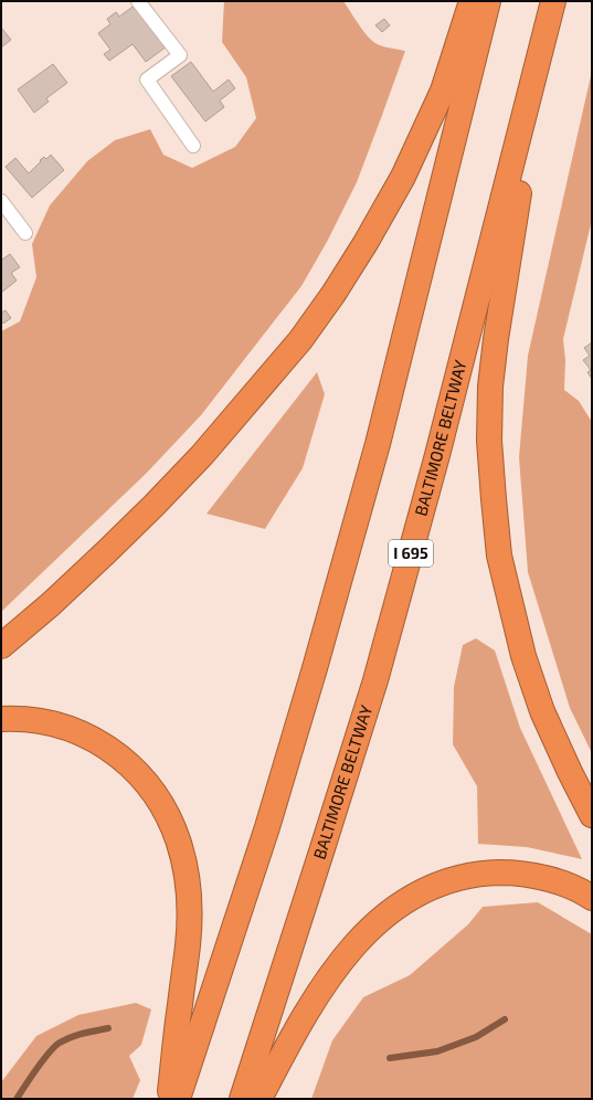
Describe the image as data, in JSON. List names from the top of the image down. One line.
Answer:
{"streets":{"highway":["BALTIMORE BELTWAY","I 695"]}}
